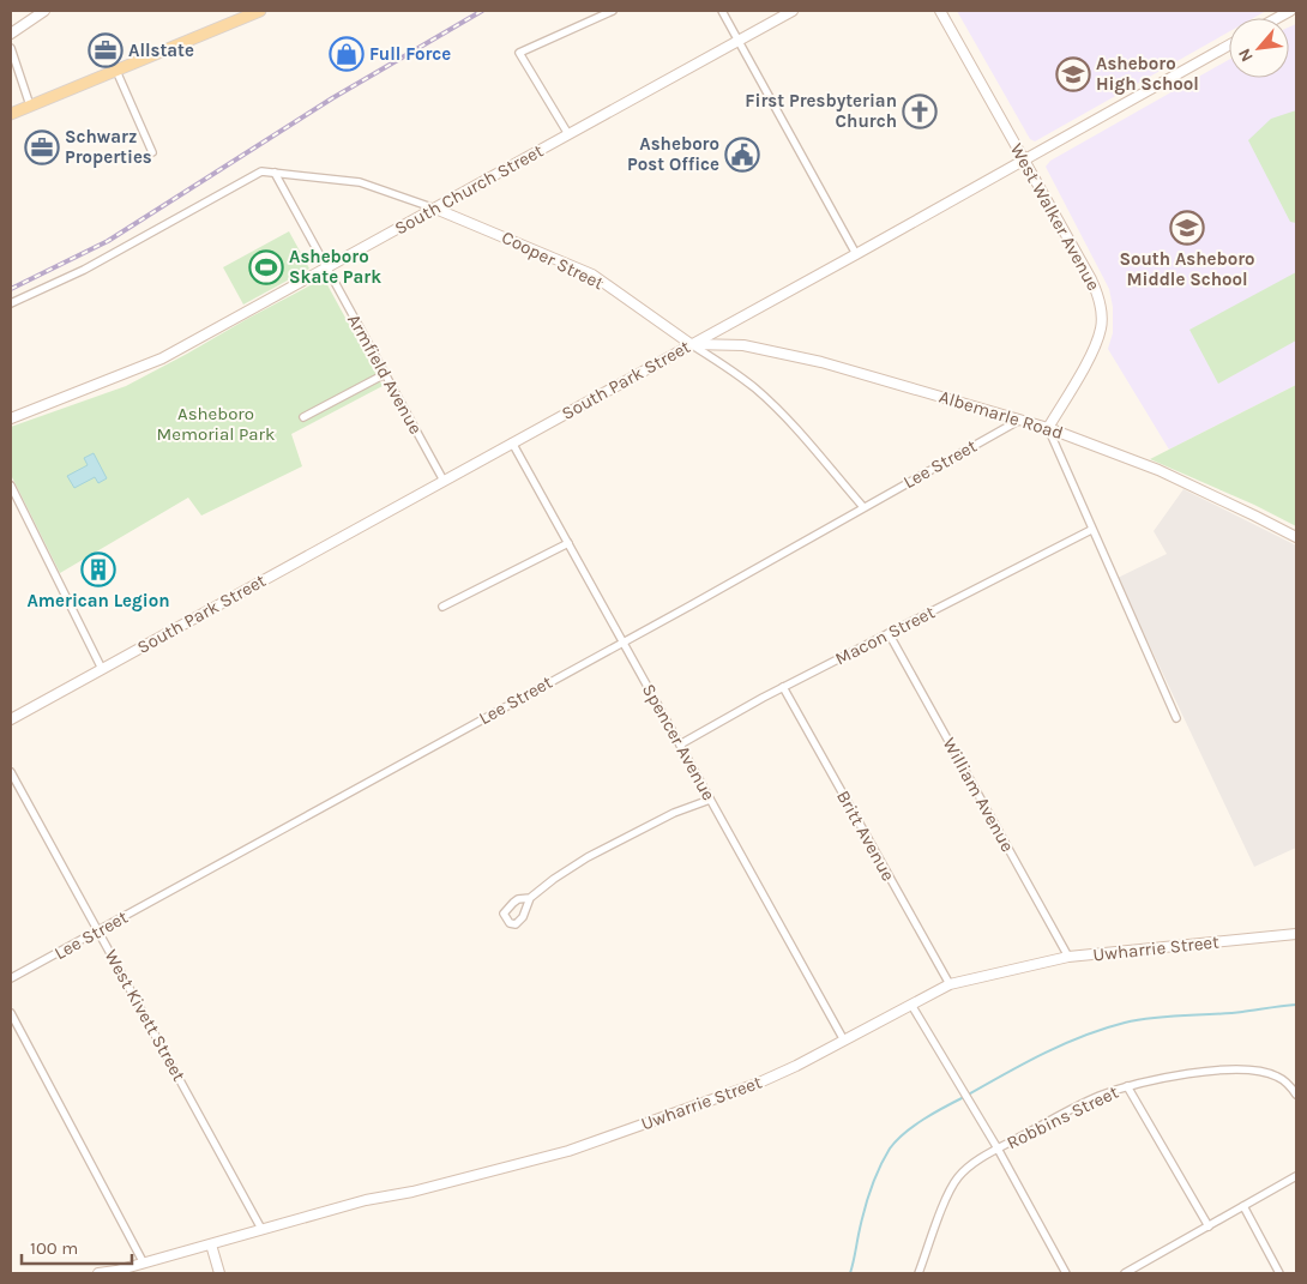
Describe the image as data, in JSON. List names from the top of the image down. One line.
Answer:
{"streets":{"street":["South Church Street","West Walker Avenue","Cooper Street","Armfield Avenue","South Park Street","Albemarle Road","Lee Street","Macon Street","Spencer Avenue","William Avenue","Britt Avenue","Uwharrie Street","West Kivett Street","Robbins Street"]},"crossings":[["South Church Street","Cooper Street"],["South Church Street","Armfield Avenue"],["West Walker Avenue","South Park Street"],["West Walker Avenue","Albemarle Road"],["Cooper Street","Armfield Avenue"],["Cooper Street","South Park Street"],["Cooper Street","Albemarle Road"],["Cooper Street","Lee Street"],["Armfield Avenue","South Park Street"],["South Park Street","Albemarle Road"],["South Park Street","Spencer Avenue"],["Albemarle Road","Lee Street"],["Lee Street","Spencer Avenue"],["Lee Street","West Kivett Street"],["Macon Street","Spencer Avenue"],["Macon Street","William Avenue"],["Macon Street","Britt Avenue"],["Spencer Avenue","Uwharrie Street"],["William Avenue","Uwharrie Street"],["Britt Avenue","Uwharrie Street"],["Uwharrie Street","West Kivett Street"]],"parks":["Asheboro Memorial Park"],"places":{"office":["Allstate","Schwarz Properties"],"shop":["Full Force"],"school or university":["Asheboro High School","South Asheboro Middle School"],"church":["First Presbyterian Church"],"public building":["Asheboro Post Office"],"sports":["Asheboro Skate Park"],"building":["American Legion"]},"scale_bar":"100 m","north":"bottom left"}
